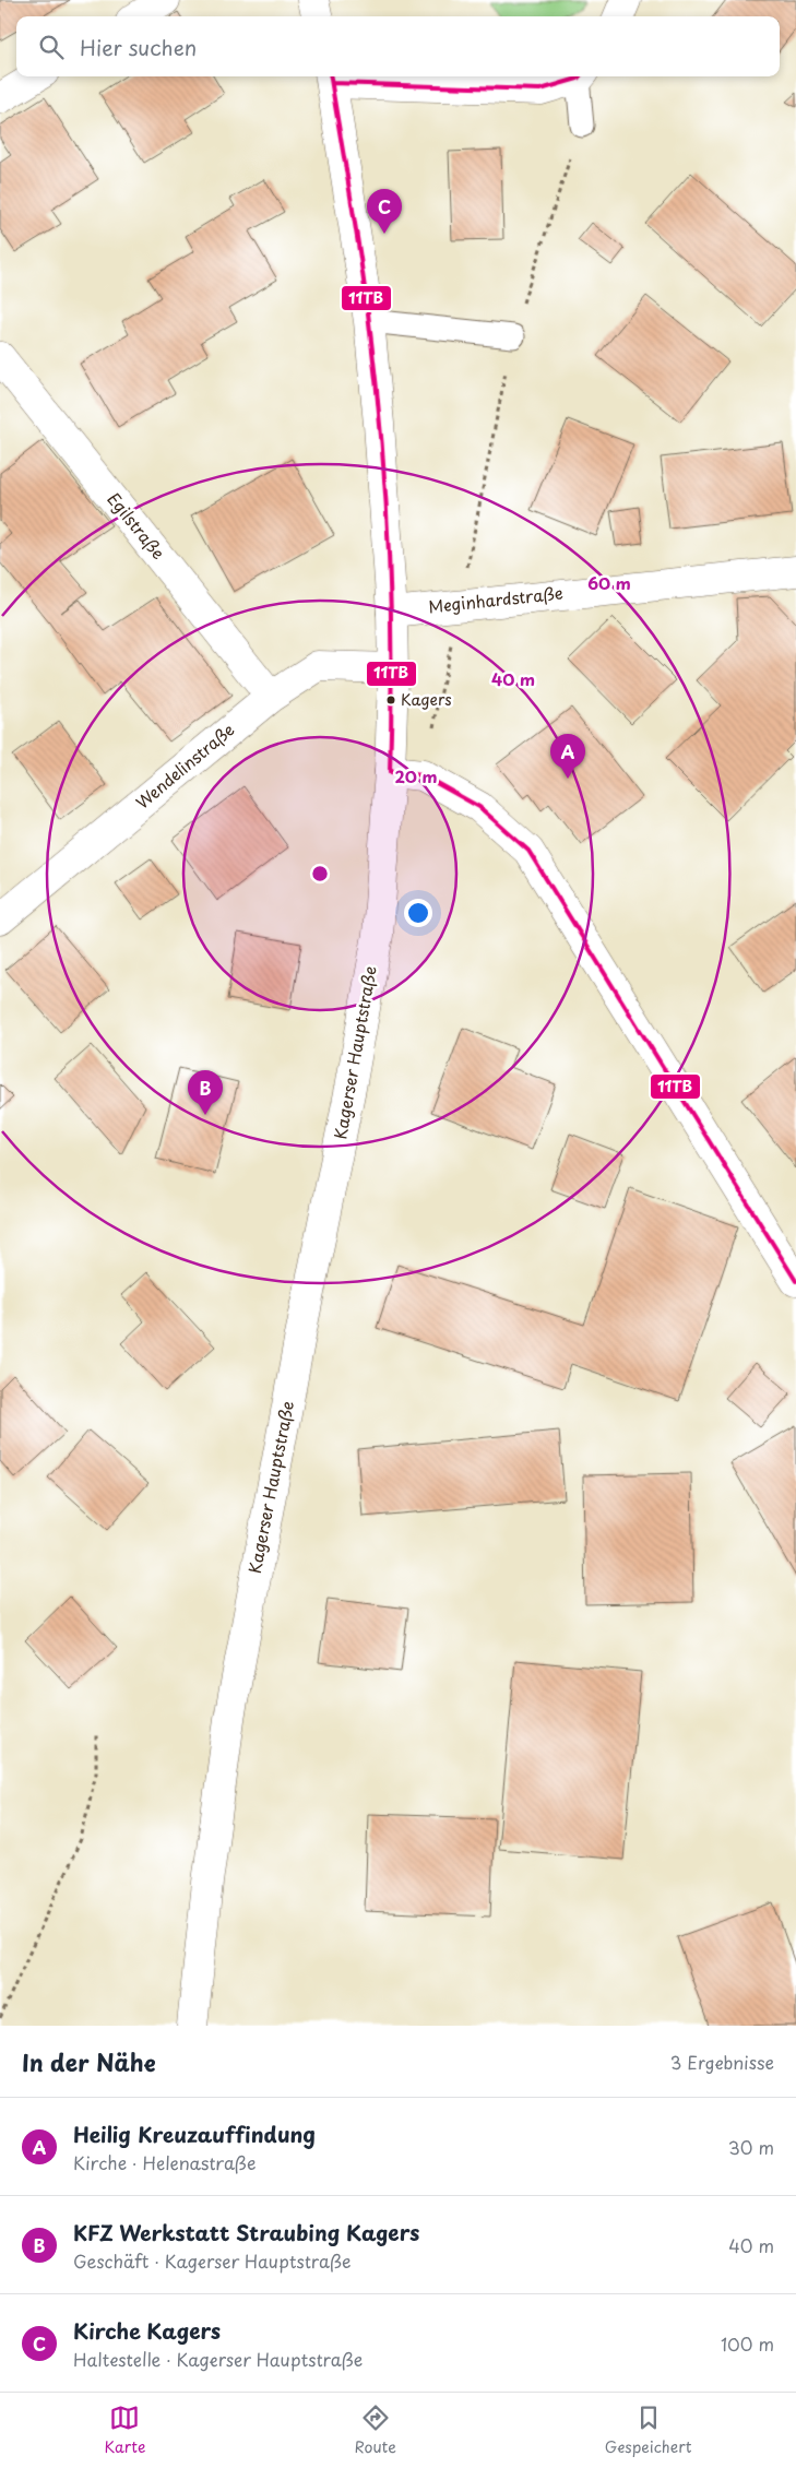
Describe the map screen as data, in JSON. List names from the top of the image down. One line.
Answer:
{"streets":{"street":["Egilstraße","Meginhardstraße","Wendelinstraße","Kagerser Hauptstraße"]},"crossings":[["Egilstraße","Wendelinstraße"],["Meginhardstraße","Kagerser Hauptstraße"],["Wendelinstraße","Kagerser Hauptstraße"]],"places":["Kagers"],"lines":["transit line 11TB"],"page":{"search":"Hier suchen","pins":["C","A","B"],"heading":["In der Nähe","3 Ergebnisse"],"list":[{"mark":"A","name":"Heilig Kreuzauffindung","note":"Kirche · Helenastraße","value":"30 m"},{"mark":"B","name":"KFZ Werkstatt Straubing Kagers","note":"Geschäft · Kagerser Hauptstraße","value":"40 m"},{"mark":"C","name":"Kirche Kagers","note":"Haltestelle · Kagerser Hauptstraße","value":"100 m"}],"nav":["Karte","Route","Gespeichert"]},"rings":["60 m","40 m","20 m"]}
